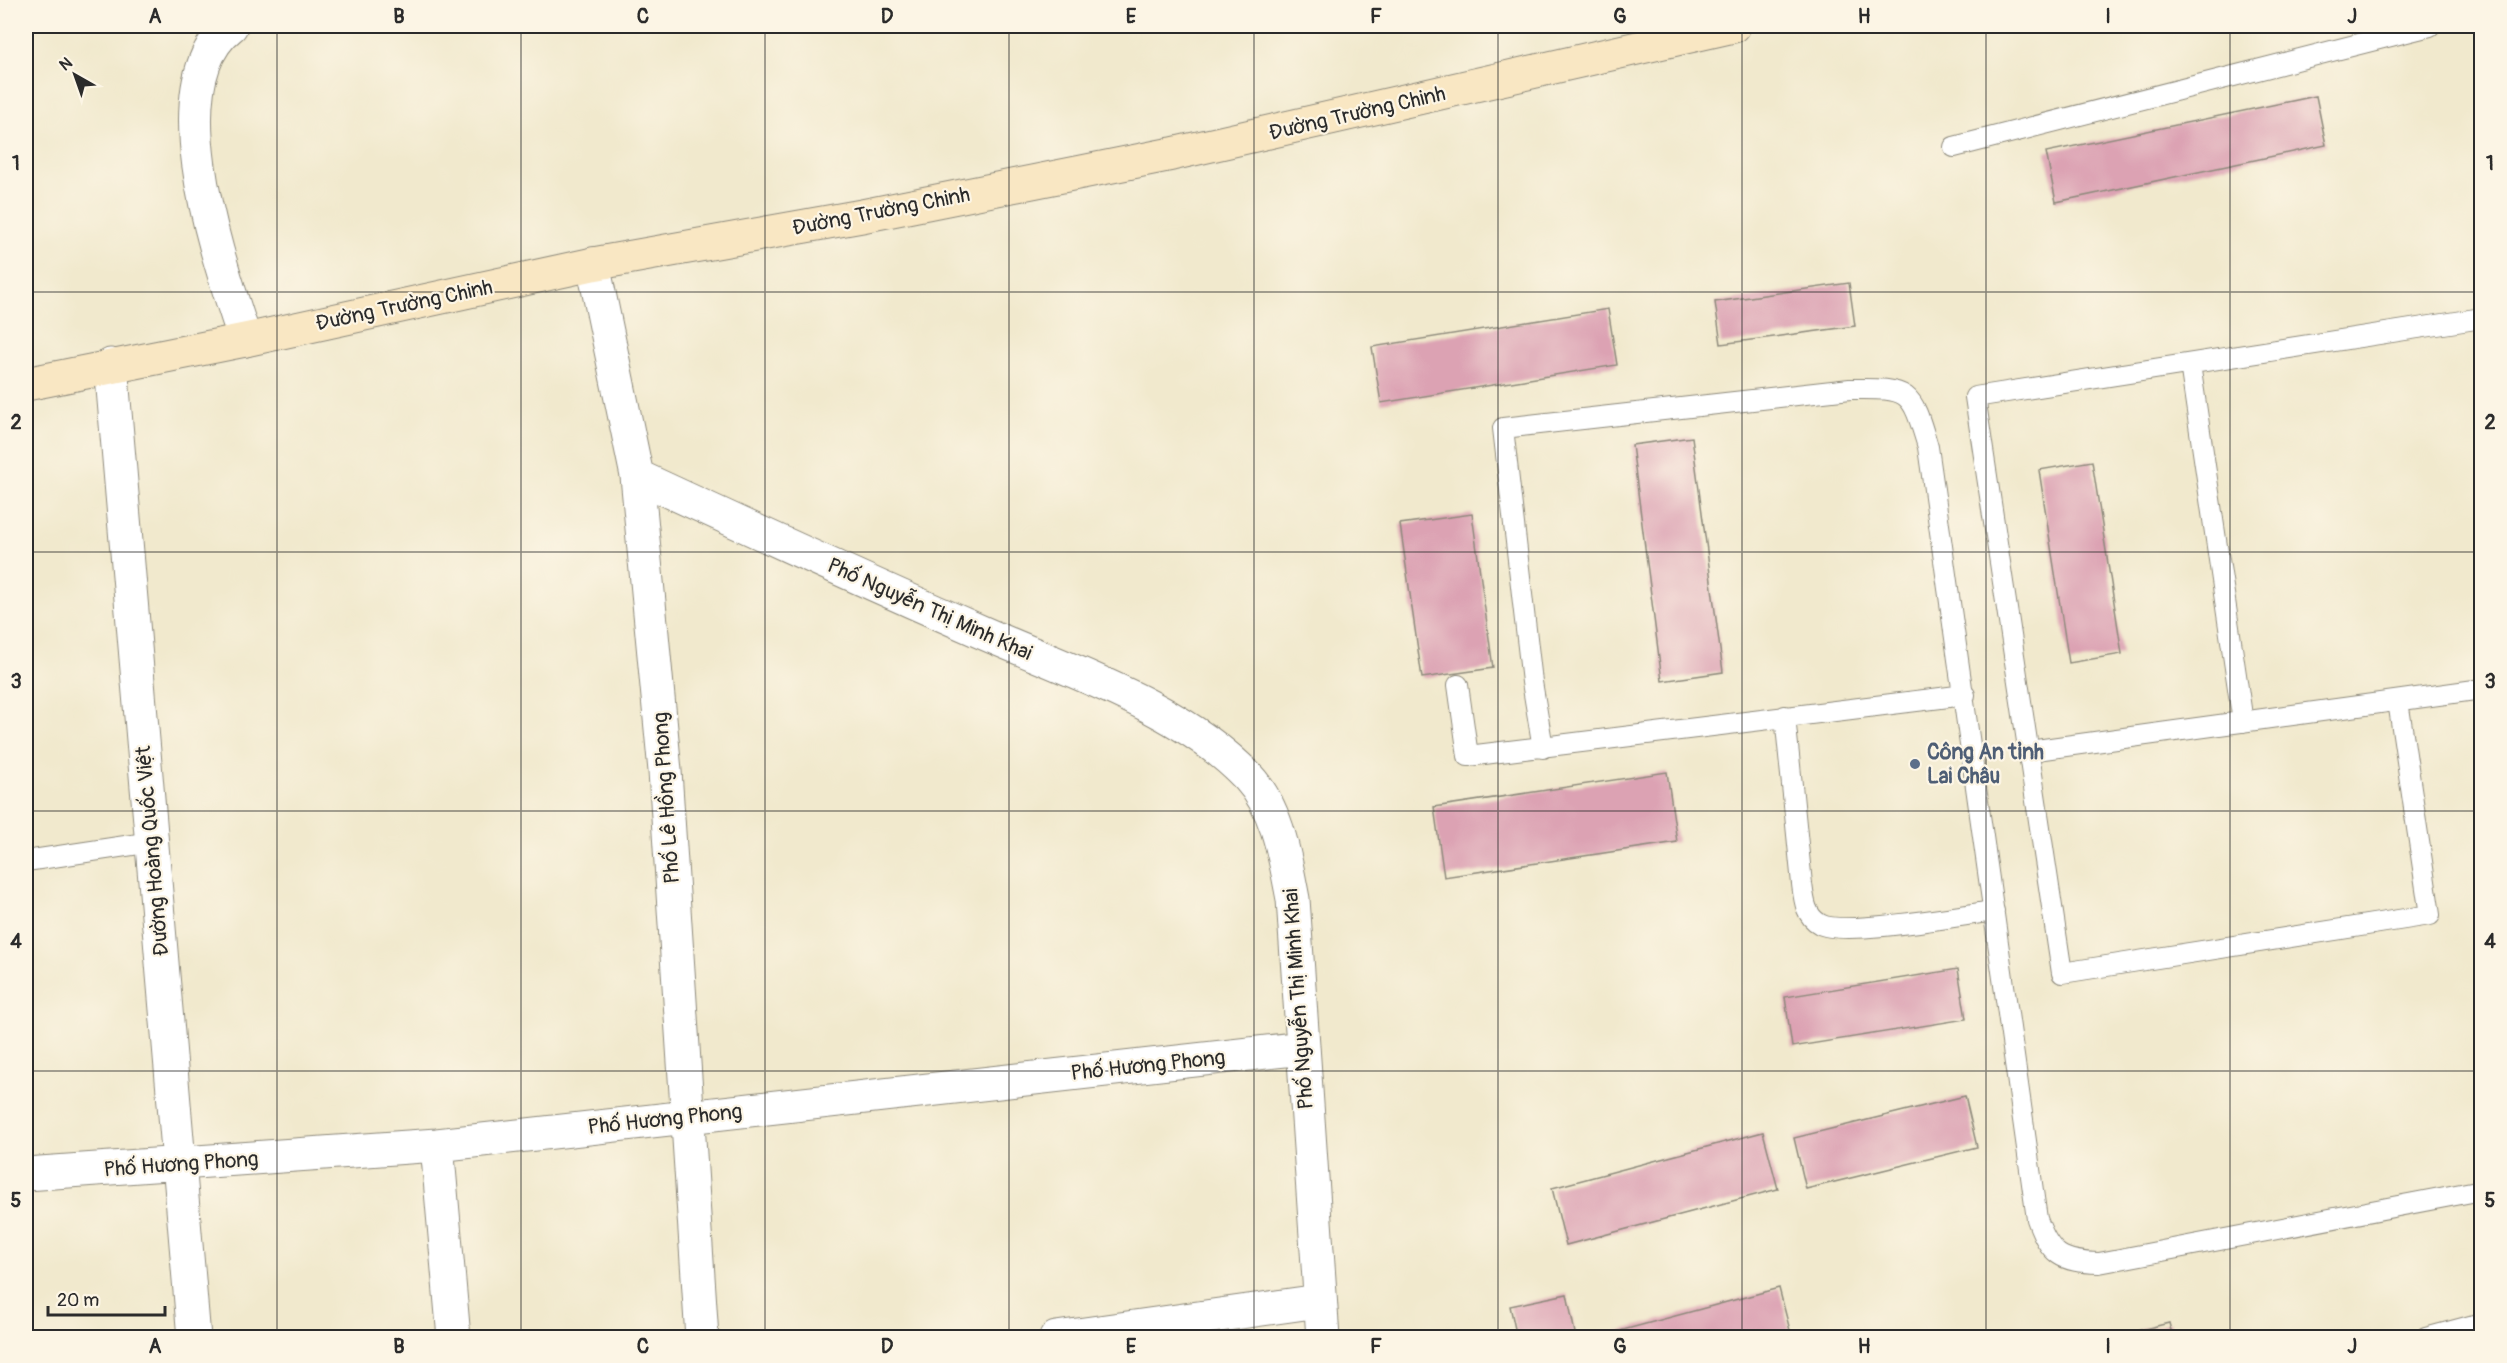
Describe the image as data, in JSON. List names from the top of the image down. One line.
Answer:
{"streets":{"main road":["Đường Trường Chinh"],"street":["Phố Nguyễn Thị Minh Khai","Phố Lê Hồng Phong","Đường Hoàng Quốc Việt","Phố Hương Phong"]},"crossings":[["Đường Trường Chinh","Phố Lê Hồng Phong"],["Đường Trường Chinh","Đường Hoàng Quốc Việt"],["Phố Nguyễn Thị Minh Khai","Phố Lê Hồng Phong"],["Phố Nguyễn Thị Minh Khai","Phố Hương Phong"],["Phố Lê Hồng Phong","Phố Hương Phong"],["Đường Hoàng Quốc Việt","Phố Hương Phong"]],"places":["Công An tỉnh Lai Châu"],"scale_bar":"20 m","north":"top left","grid":{"columns":["A","B","C","D","E","F","G","H","I","J"],"rows":["1","2","3","4","5"]}}
